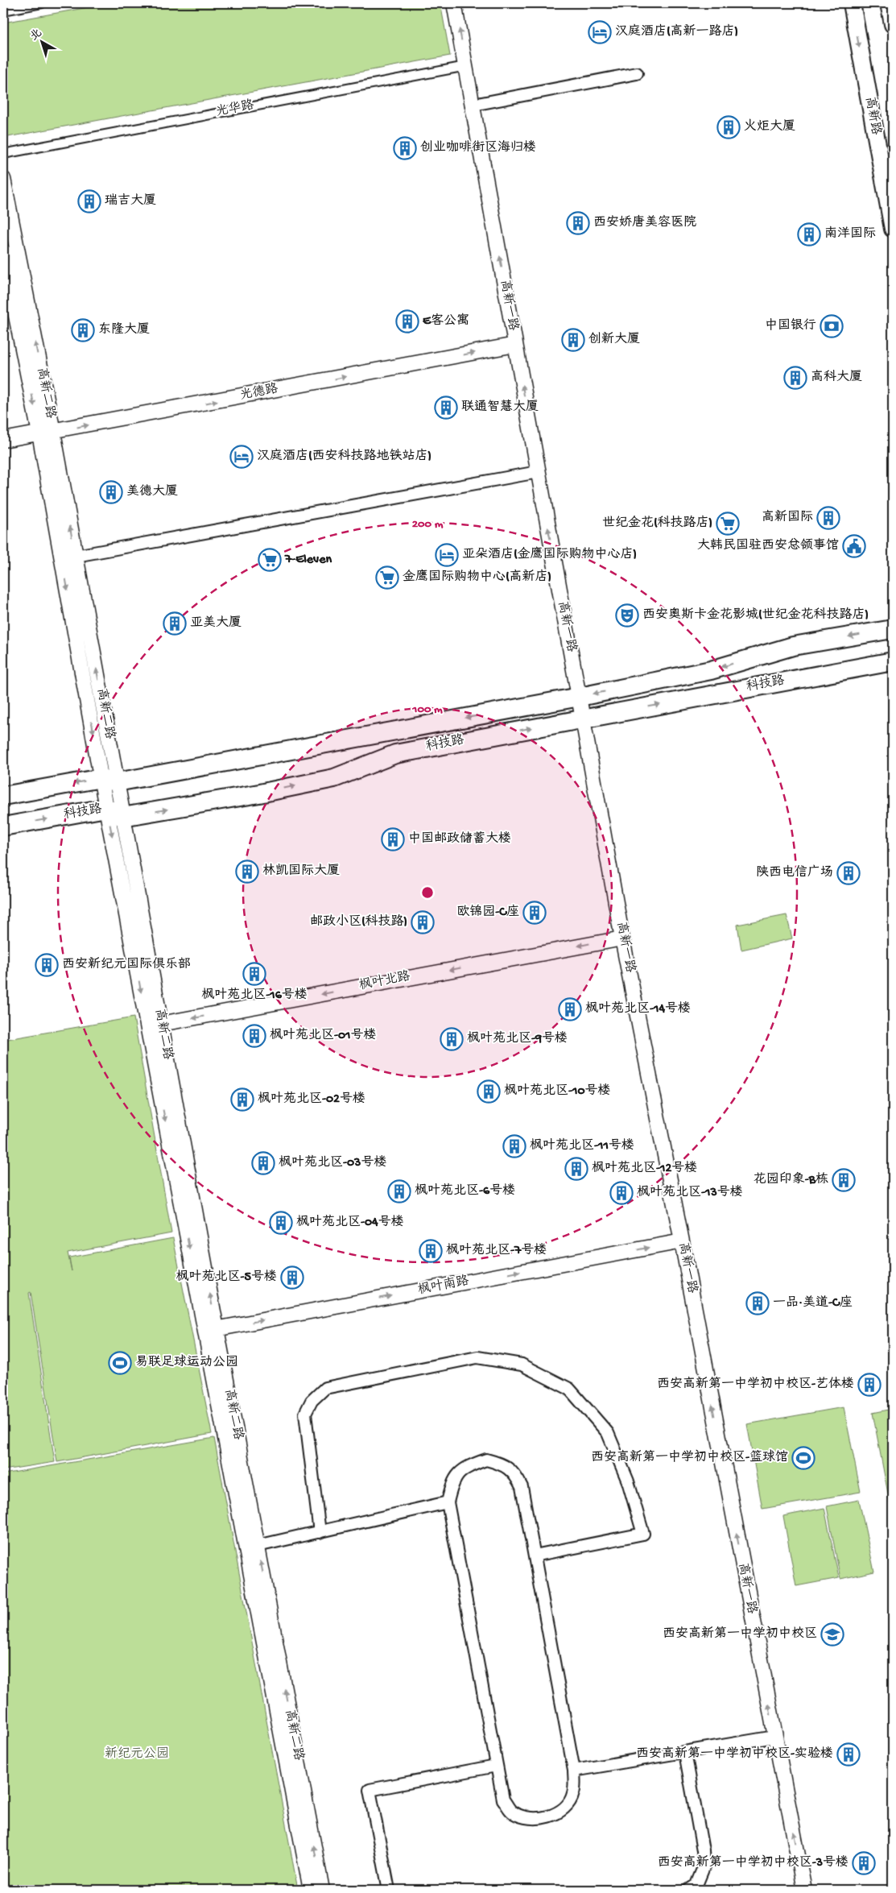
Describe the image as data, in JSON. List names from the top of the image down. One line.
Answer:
{"streets":{"main road":["高新路","科技路"],"street":["光华路","高新一路","高新二路","光德路","枫叶北路","枫叶南路"]},"crossings":[["光华路","高新一路"],["高新一路","光德路"],["高新一路","科技路"],["高新一路","枫叶北路"],["高新一路","枫叶南路"],["高新二路","光德路"],["高新二路","科技路"],["高新二路","枫叶北路"],["高新二路","枫叶南路"]],"one_way":["高新路","高新一路","光德路","枫叶北路","枫叶南路"],"parks":["新纪元公园"],"places":{"hotel":["汉庭酒店(高新一路店)","汉庭酒店(西安科技路地铁站店)","亚朵酒店(金鹰国际购物中心店)"],"building":["火炬大厦","创业咖啡街区海归楼","瑞吉大厦","西安娇唐美容医院","南洋国际","E客公寓","东隆大厦","创新大厦","高科大厦","联通智慧大厦","美德大厦","高新国际","亚美大厦","中国邮政储蓄大楼","林凯国际大厦","陕西电信广场","欧锦园-C座","邮政小区(科技路)","西安新纪元国际俱乐部","枫叶苑北区-16号楼","枫叶苑北区-14号楼","枫叶苑北区-01号楼","枫叶苑北区-9号楼","枫叶苑北区-10号楼","枫叶苑北区-02号楼","枫叶苑北区-11号楼","枫叶苑北区-03号楼","枫叶苑北区-12号楼","花园印象-B栋","枫叶苑北区-6号楼","枫叶苑北区-13号楼","枫叶苑北区-04号楼","枫叶苑北区-7号楼","枫叶苑北区-5号楼","一品·美道-C座","西安高新第一中学初中校区-艺体楼","西安高新第一中学初中校区-实验楼","西安高新第一中学初中校区-3号楼"],"bank":["中国银行"],"supermarket":["世纪金花(科技路店)","7-Eleven","金鹰国际购物中心(高新店)"],"public building":["大韩民国驻西安总领事馆"],"theatre":["西安奥斯卡金花影城(世纪金花科技路店)"],"sports":["易联足球运动公园","西安高新第一中学初中校区-篮球馆"],"school or university":["西安高新第一中学初中校区"]},"north":"top left","rings":["200 m","100 m"]}
